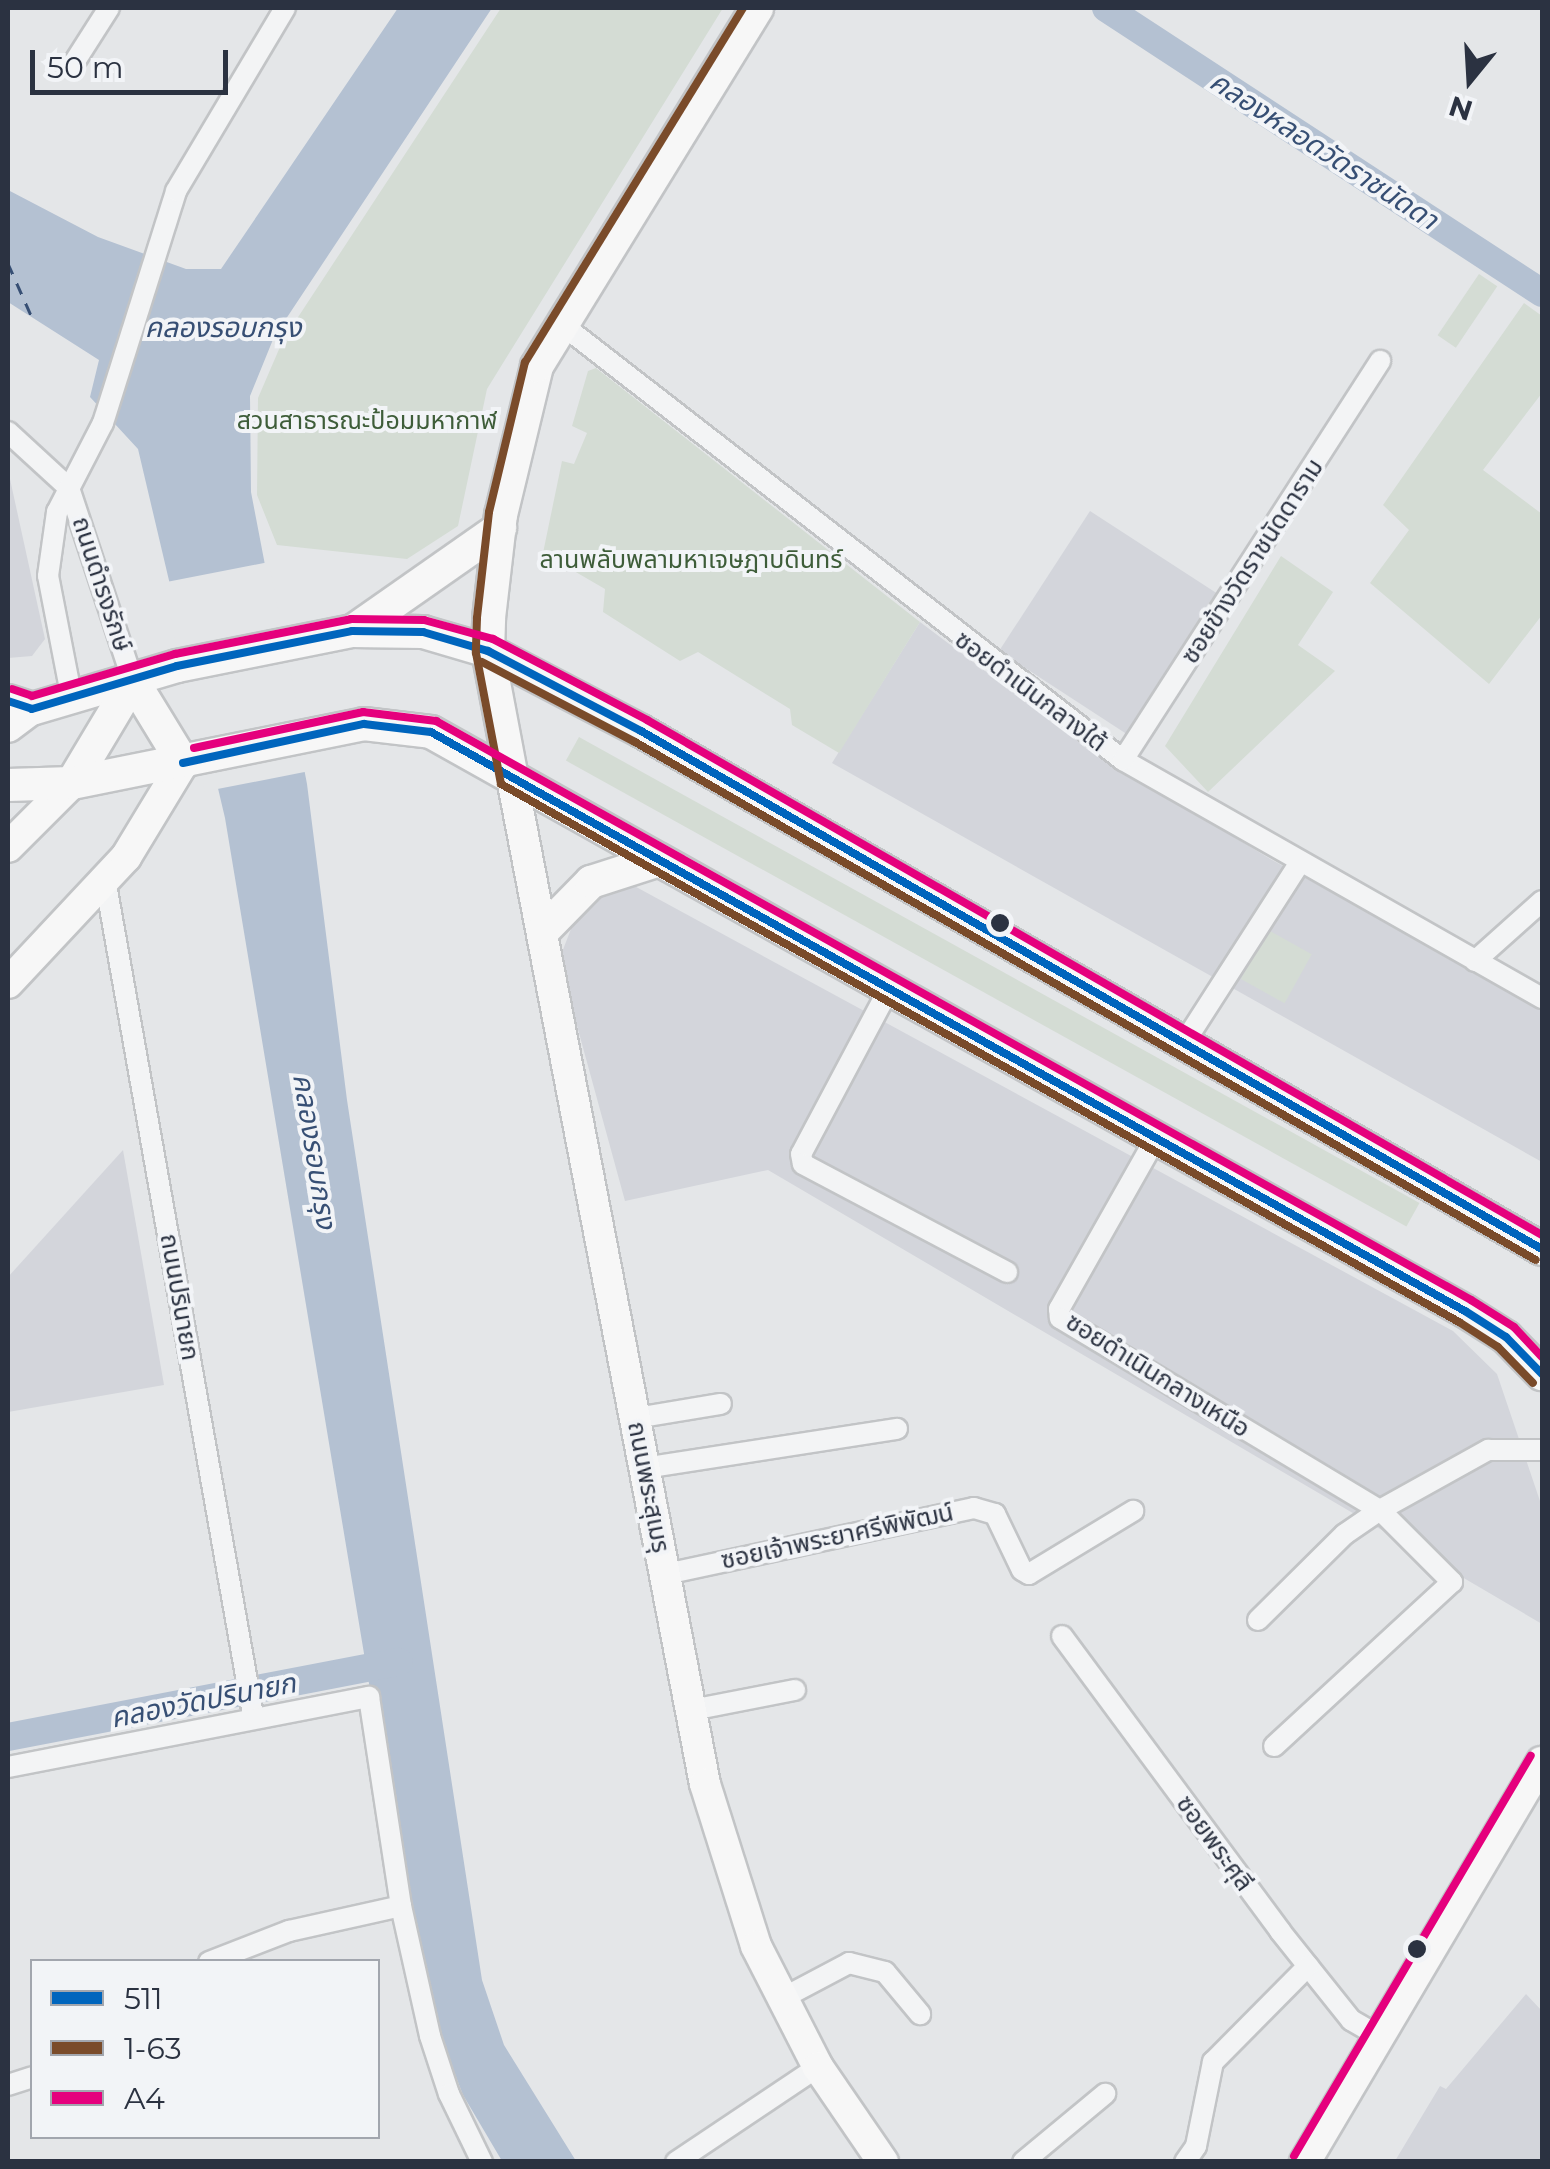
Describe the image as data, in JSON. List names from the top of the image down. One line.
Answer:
{"streets":{"main road":["ถนนพระสุเมรุ"],"street":["ซอยข้างวัดราชนัดดาราม","ถนนดำรงรักษ์","ซอยดำเนินกลางใต้","ถนนปรินายก","ซอยดำเนินกลางเหนือ","ซอยเจ้าพระยาศรีพิพัฒน์","ซอยพระศุลี"]},"crossings":[["ซอยข้างวัดราชนัดดาราม","ซอยดำเนินกลางใต้"],["ถนนพระสุเมรุ","ซอยเจ้าพระยาศรีพิพัฒน์"]],"water":["คลองหลอดวัดราชนัดดา","คลองรอบกรุง","คลองวัดปรินายก"],"parks":["สวนสาธารณะป้อมมหากาฬ","ลานพลับพลามหาเจษฎาบดินทร์"],"lines":["transit line 1-63","transit line A4","transit line 511"],"legend":["511","1-63","A4"],"scale_bar":"50 m","north":"bottom"}
